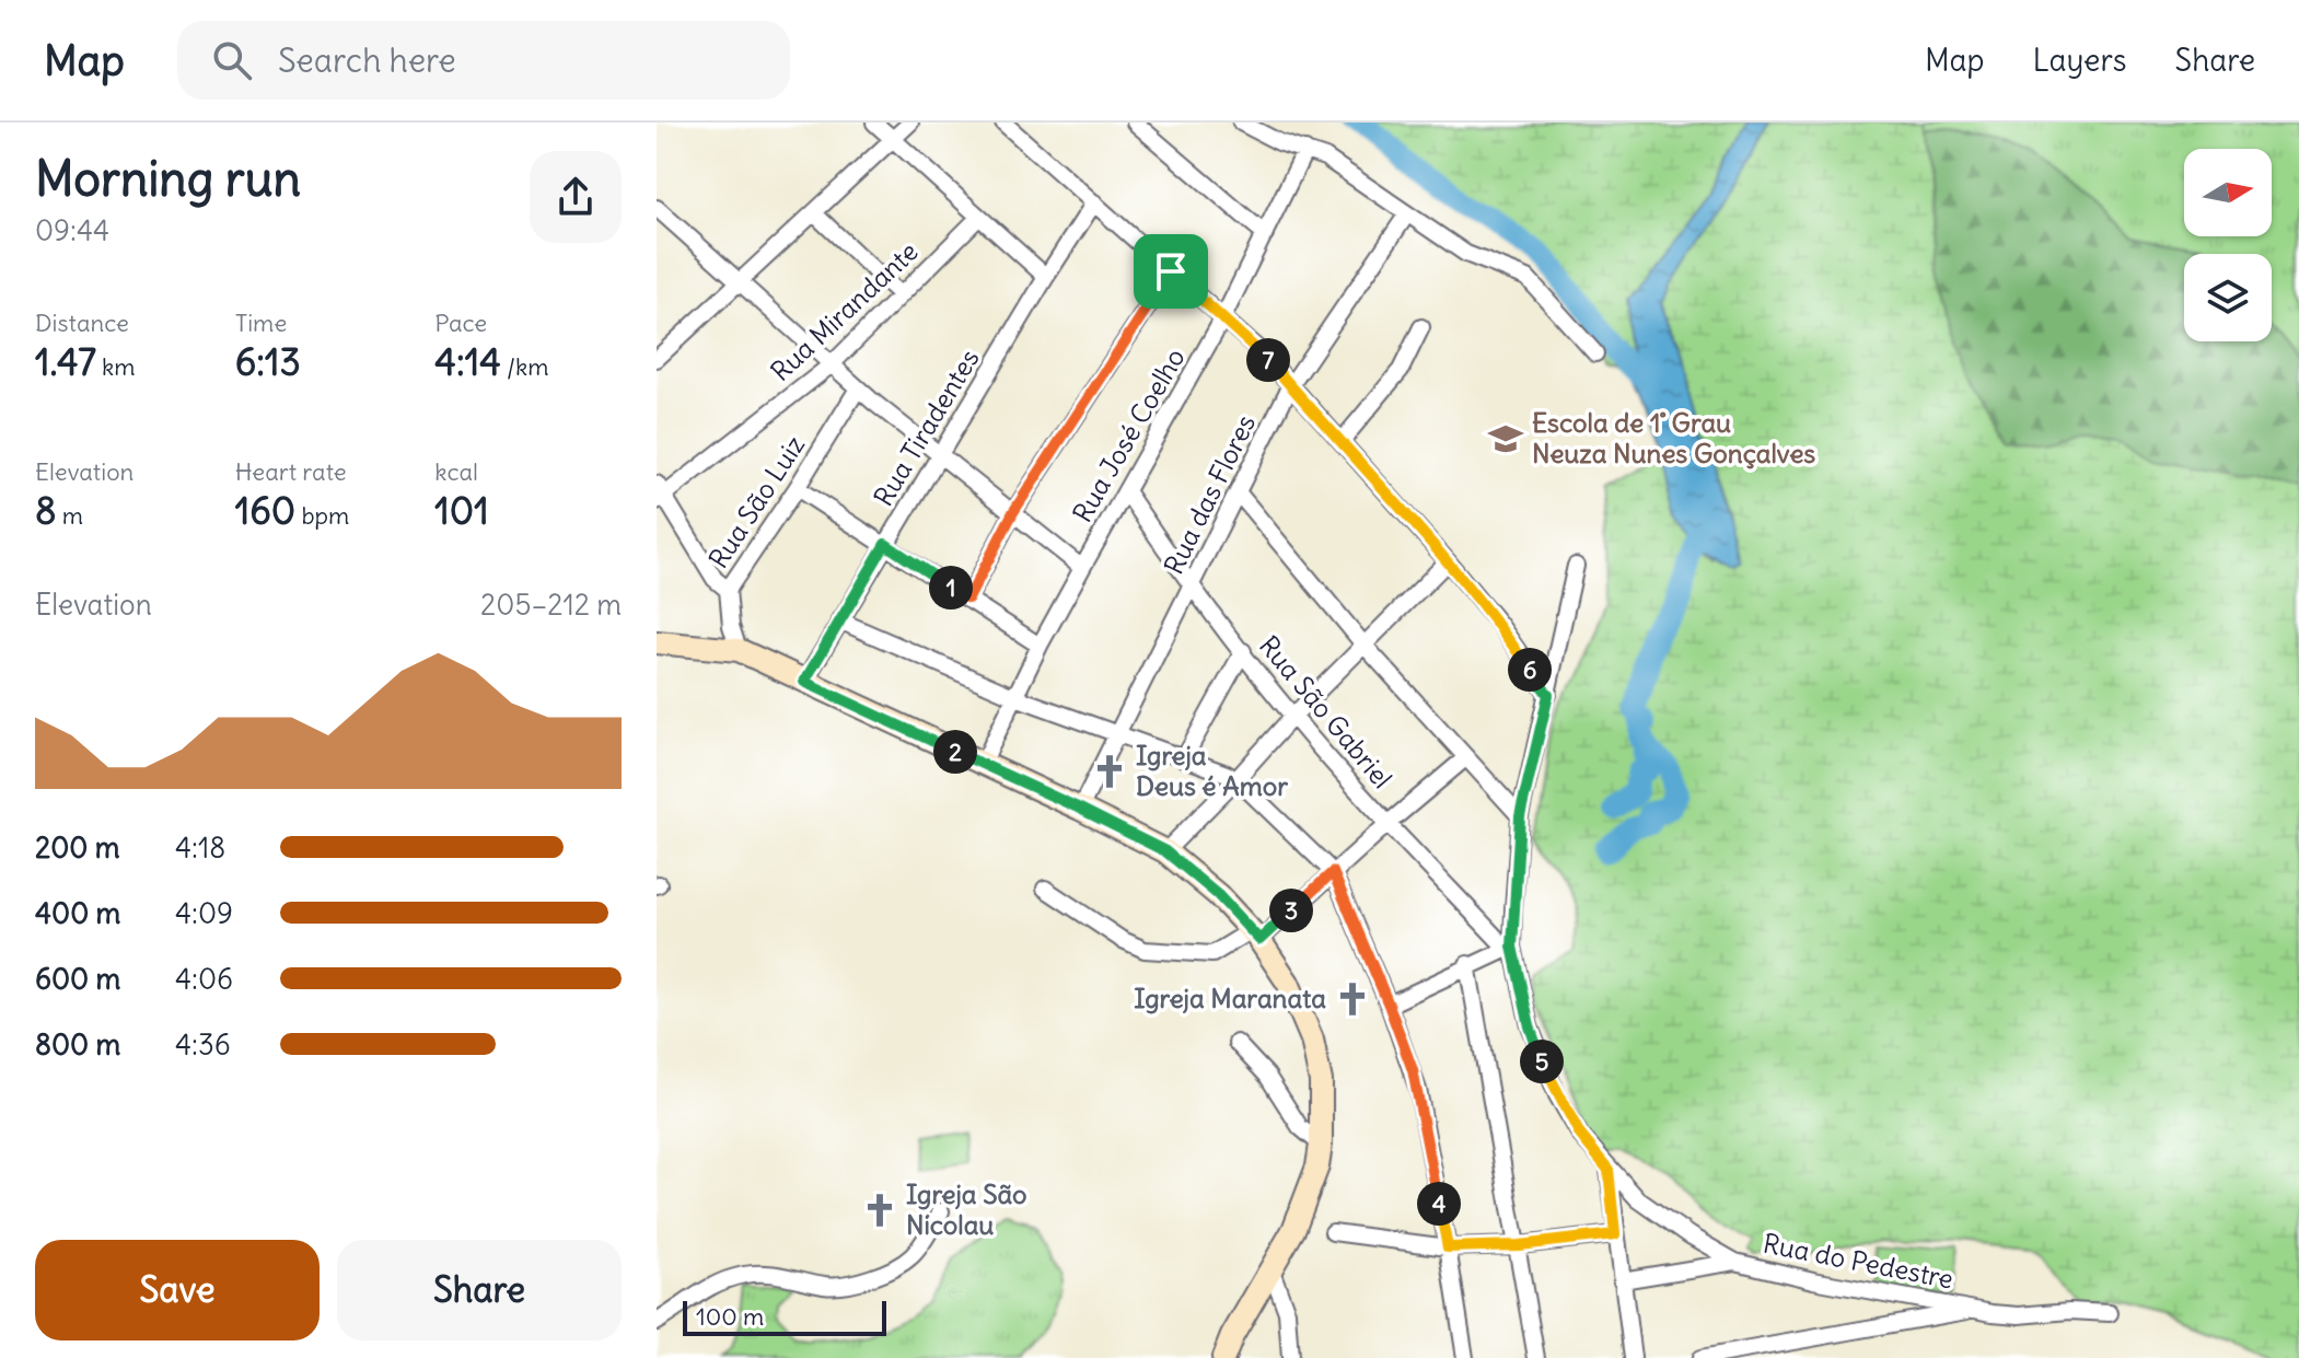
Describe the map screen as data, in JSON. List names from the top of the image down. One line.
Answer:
{"streets":{"street":["Rua Mirandante","Rua Tiradentes","Rua José Coelho","Rua das Flores","Rua São Luiz","Rua São Gabriel","Rua do Pedestre"]},"crossings":[["Rua José Coelho","Rua São Gabriel"],["Rua das Flores","Rua São Gabriel"],["Rua São Gabriel","Rua do Pedestre"]],"places":{"school or university":["Escola de 1˚ Grau Neuza Nunes Gonçalves"],"church":["Igreja Deus é Amor","Igreja Maranata","Igreja São Nicolau"]},"scale_bar":"100 m","north":"right","page":{"header":"Map","search":"Search here","nav":["Map","Layers","Share"],"heading":["Morning run","09:44"],"stats":[["Distance","1.47 km"],["Time","6:13"],["Pace","4:14 /km"],["Elevation","8 m"],["Heart rate","160 bpm"],["kcal","101"]],"pins":["7","1","6","2","3","5","4"],"chart":["Elevation","205–212 m"],"list":[{"name":"200 m","note":"4:18"},{"name":"400 m","note":"4:09"},{"name":"600 m","note":"4:06"},{"name":"800 m","note":"4:36"}],"buttons":["Save","Share"],"scale":"100 m"}}
